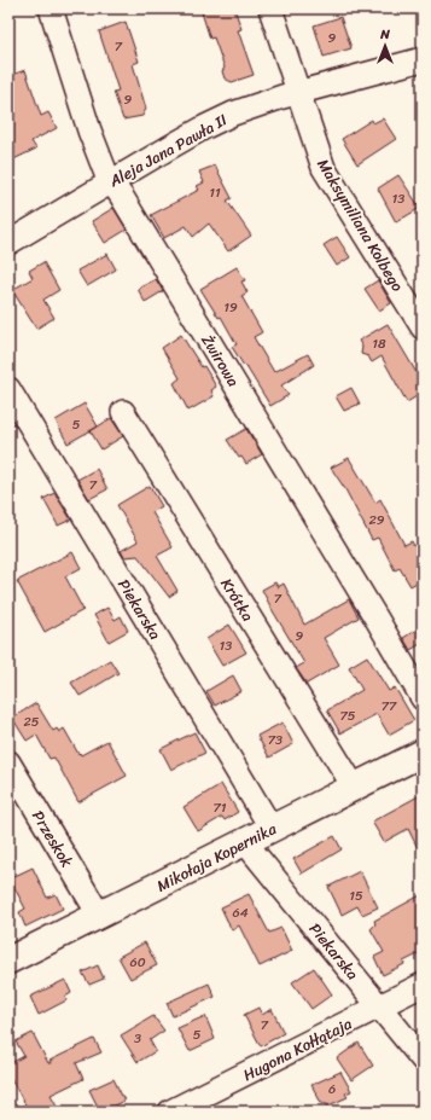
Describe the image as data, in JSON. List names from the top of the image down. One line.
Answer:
{"streets":{"street":["Aleja Jana Pawła II","Maksymiliana Kolbego","Żwirowa","Krótka","Piekarska","Przeskok","Mikołaja Kopernika","Hugona Kołłątaja"]},"crossings":[["Aleja Jana Pawła II","Maksymiliana Kolbego"],["Aleja Jana Pawła II","Żwirowa"],["Krótka","Mikołaja Kopernika"],["Piekarska","Mikołaja Kopernika"],["Piekarska","Hugona Kołłątaja"],["Przeskok","Mikołaja Kopernika"]],"house_numbers":["9","7","9","11","13","19","18","5","7","29","7","9","13","77","75","25","73","71","15","64","60","7","5","3","6"],"north":"top"}
